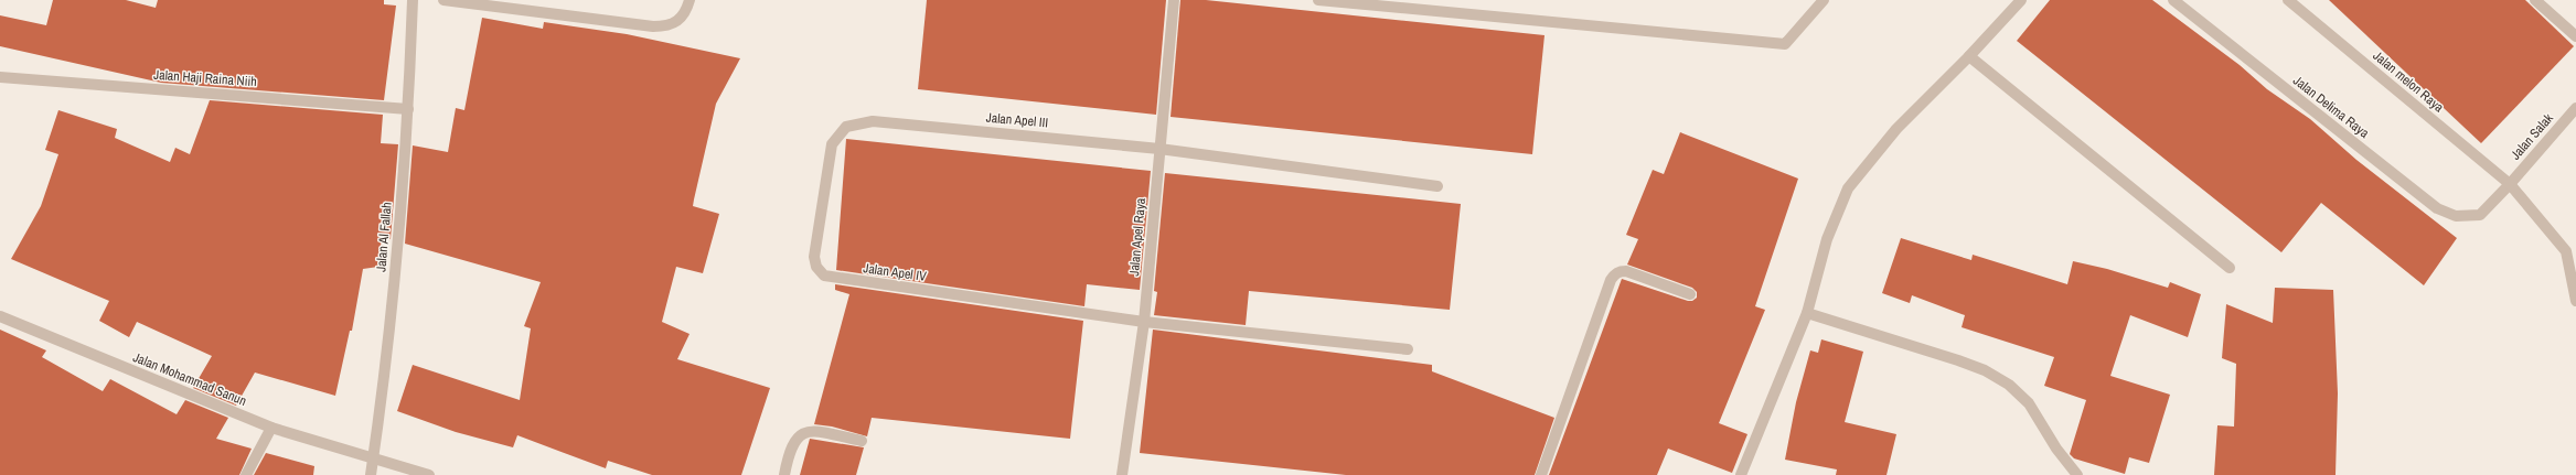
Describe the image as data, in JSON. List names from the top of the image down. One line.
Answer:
{"streets":{"street":["Jalan Haji Raina Niih","Jalan melon Raya","Jalan Delima Raya","Jalan Apel III","Jalan Salak","Jalan Al Fallah","Jalan Apel Raya","Jalan Apel IV","Jalan Mohammad Sanun"]},"crossings":[["Jalan Haji Raina Niih","Jalan Al Fallah"],["Jalan melon Raya","Jalan Salak"],["Jalan Delima Raya","Jalan Salak"],["Jalan Apel III","Jalan Apel Raya"],["Jalan Apel III","Jalan Apel IV"],["Jalan Al Fallah","Jalan Mohammad Sanun"],["Jalan Apel Raya","Jalan Apel IV"]]}
